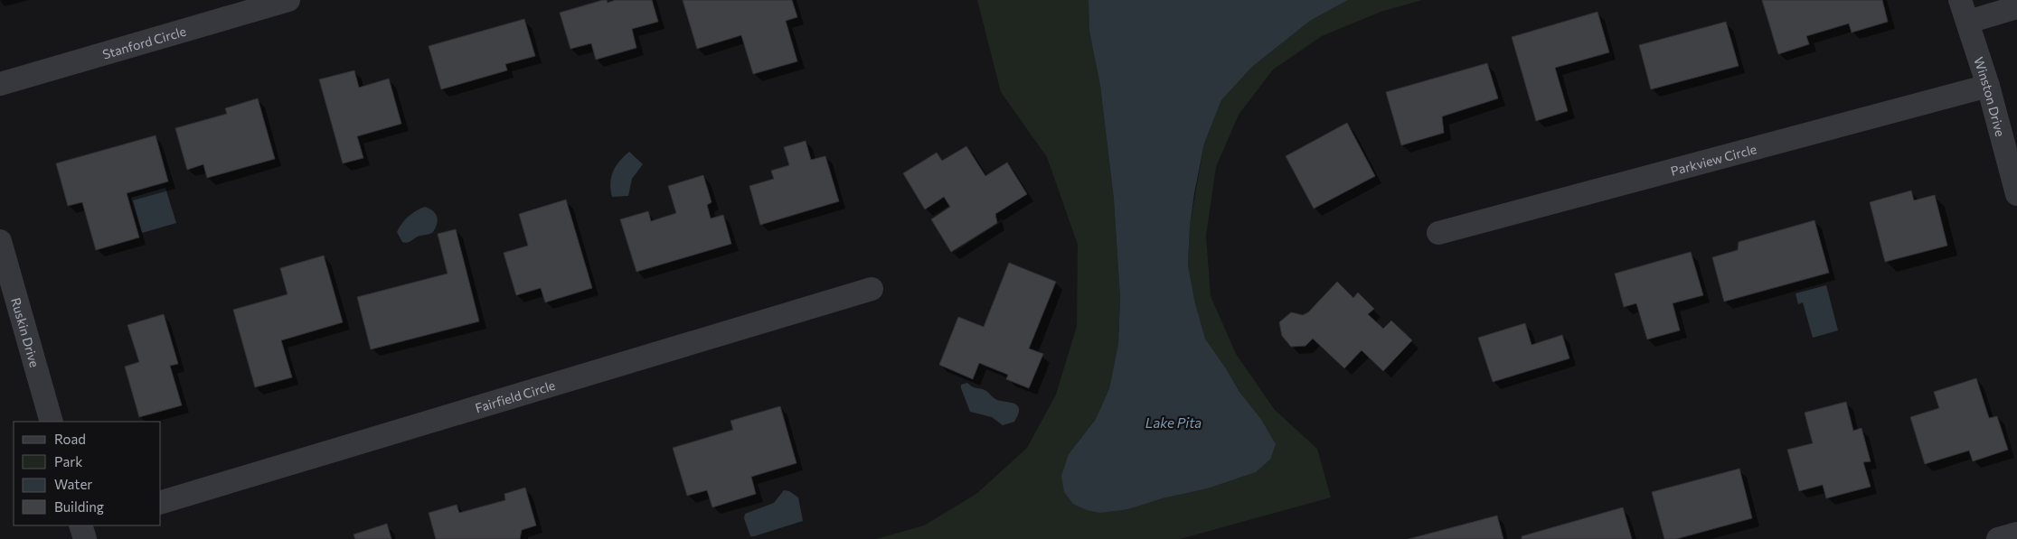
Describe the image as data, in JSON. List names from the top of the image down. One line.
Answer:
{"streets":{"street":["Stanford Circle","Winston Drive","Parkview Circle","Ruskin Drive","Fairfield Circle"]},"crossings":[["Winston Drive","Parkview Circle"]],"water":["Lake Pita"],"legend":["Road","Park","Water","Building"]}
